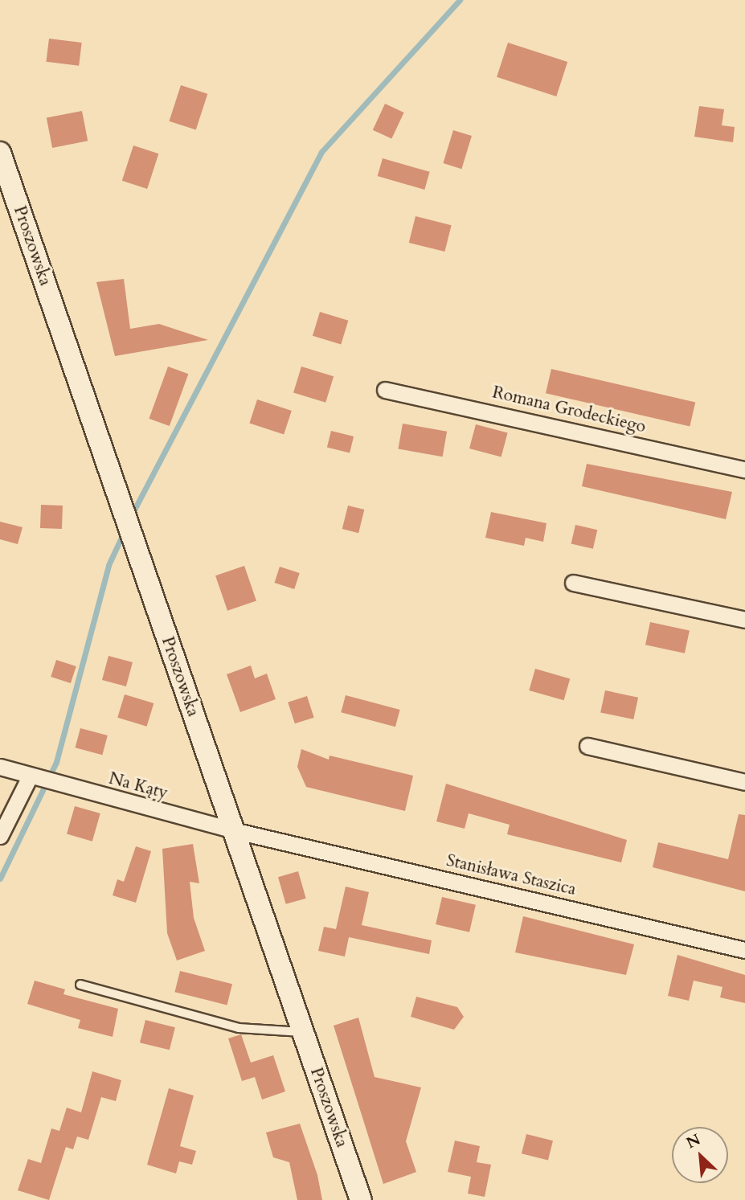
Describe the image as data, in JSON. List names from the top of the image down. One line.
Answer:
{"streets":{"main road":["Proszowska"],"street":["Romana Grodeckiego","Na Kąty","Stanisława Staszica"]},"crossings":[["Proszowska","Na Kąty"],["Na Kąty","Stanisława Staszica"]],"north":"top left"}
